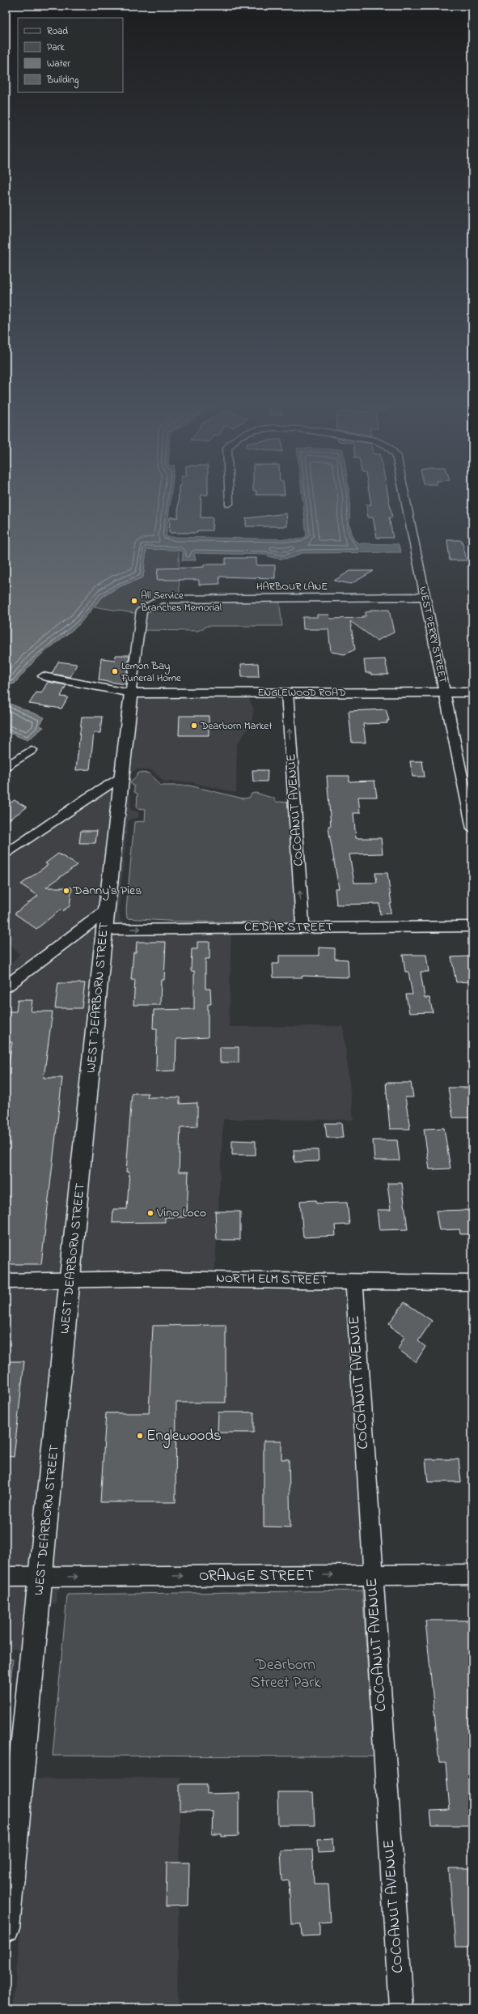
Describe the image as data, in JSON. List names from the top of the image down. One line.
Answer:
{"streets":{"street":["HARBOUR LANE","WEST PERRY STREET","ENGLEWOOD ROAD","COCOANUT AVENUE","CEDAR STREET","WEST DEARBORN STREET","NORTH ELM STREET","ORANGE STREET"]},"crossings":[["HARBOUR LANE","WEST PERRY STREET"],["HARBOUR LANE","WEST DEARBORN STREET"],["WEST PERRY STREET","ENGLEWOOD ROAD"],["ENGLEWOOD ROAD","COCOANUT AVENUE"],["ENGLEWOOD ROAD","WEST DEARBORN STREET"],["COCOANUT AVENUE","CEDAR STREET"],["COCOANUT AVENUE","NORTH ELM STREET"],["COCOANUT AVENUE","ORANGE STREET"],["CEDAR STREET","WEST DEARBORN STREET"],["WEST DEARBORN STREET","NORTH ELM STREET"],["WEST DEARBORN STREET","ORANGE STREET"]],"one_way":["CEDAR STREET","ORANGE STREET"],"parks":["Dearborn Street Park"],"places":["All Service Branches Memorial","Lemon Bay Funeral Home","Dearborn Market","Danny's Pies","Vino Loco","Englewoods"],"legend":["Road","Park","Water","Building"]}
